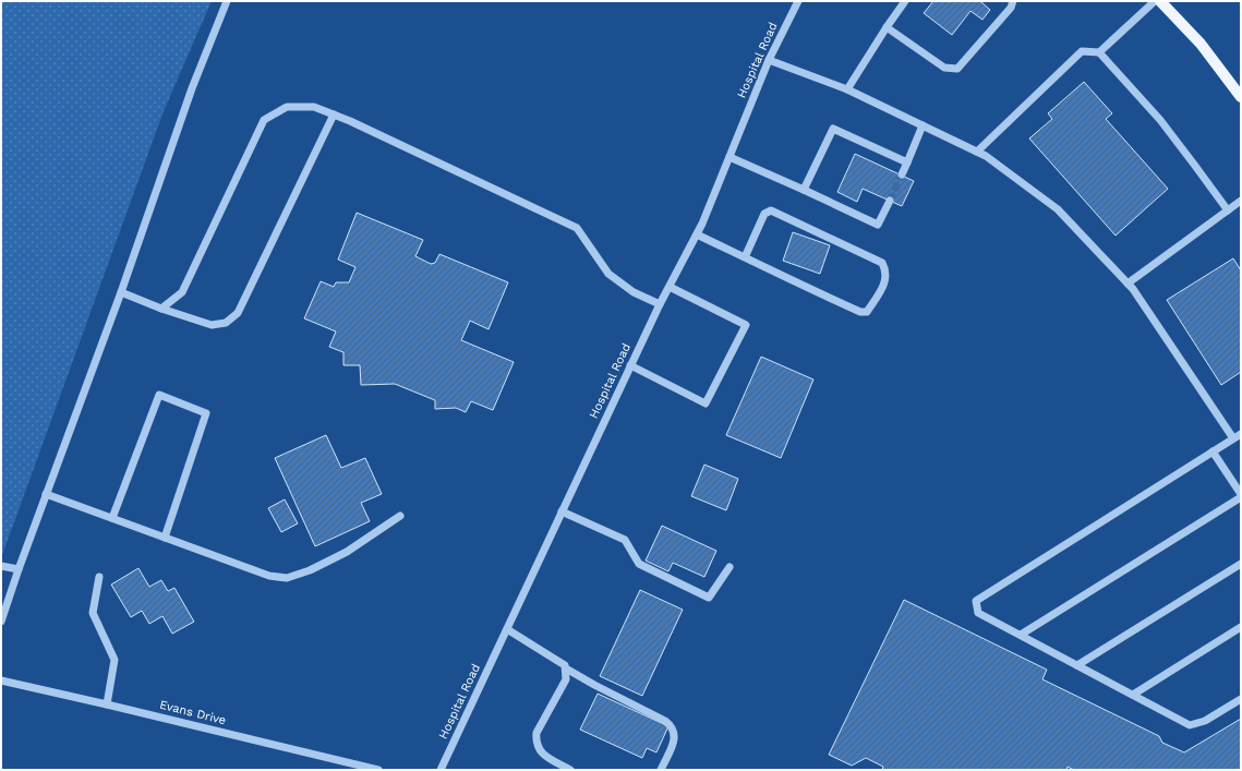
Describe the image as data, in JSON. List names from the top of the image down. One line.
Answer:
{"streets":{"street":["Hospital Road","Evans Drive"]}}
